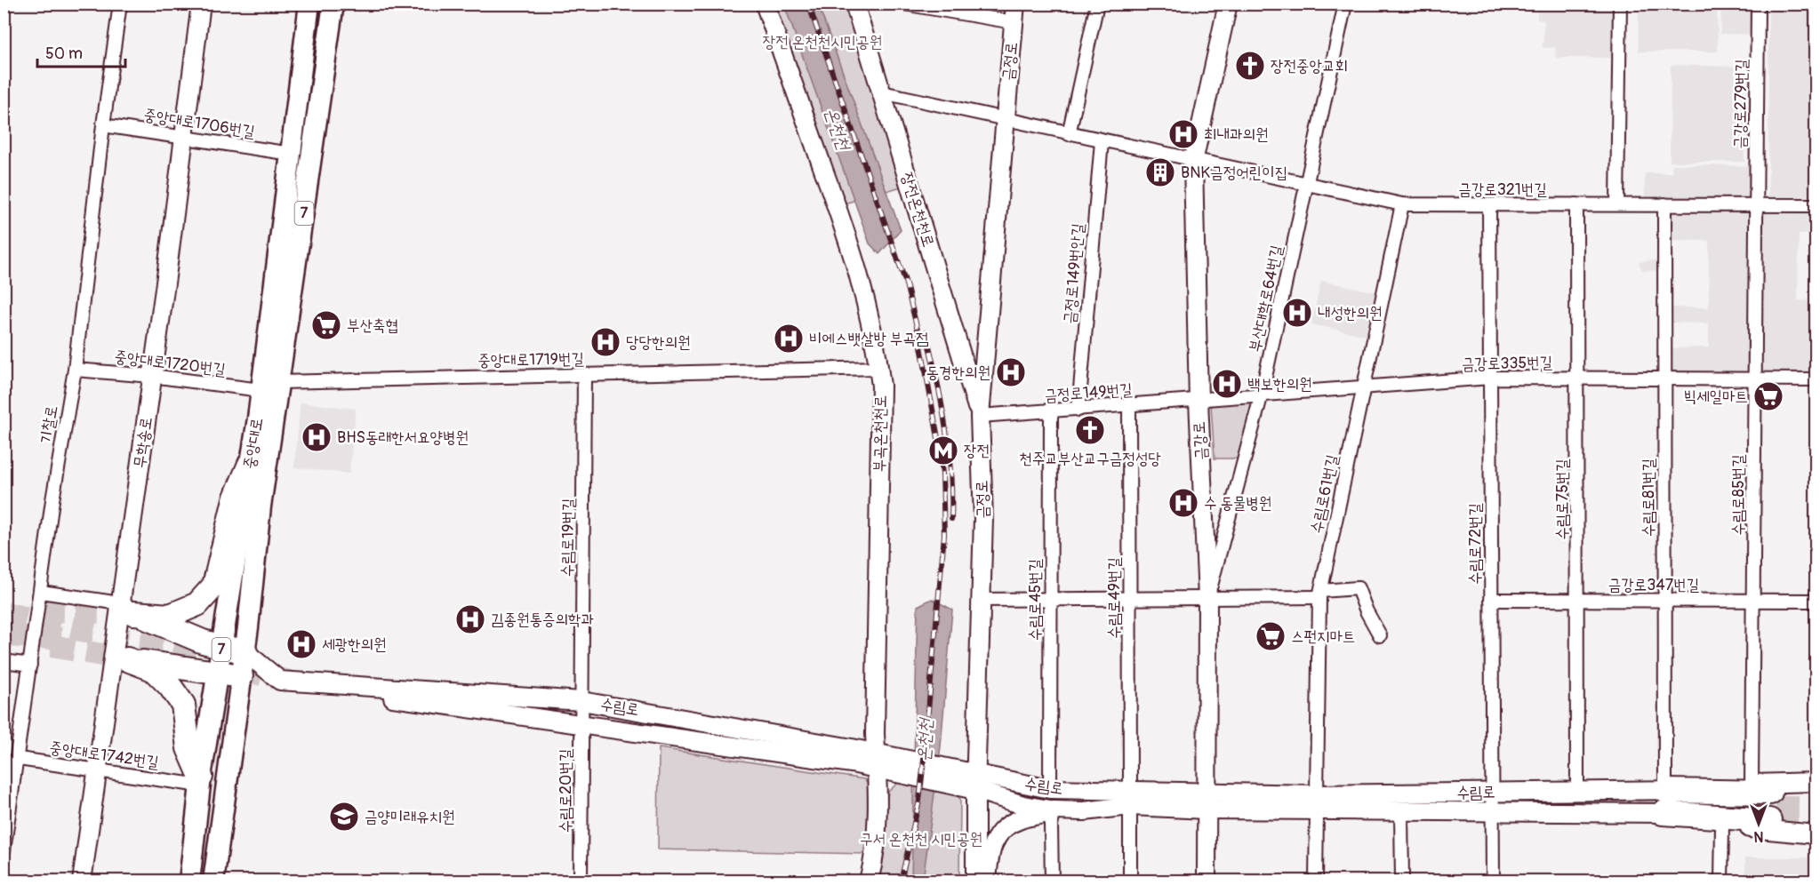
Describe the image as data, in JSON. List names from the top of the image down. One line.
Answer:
{"streets":{"main road":["금정로","장전온천천로","7","부곡온천천로","금강로","무학송로","중앙대로","수림로"],"street":["금강로279번길","중앙대로1706번길","금강로321번길","금정로149번안길","부산대학로64번길","중앙대로1719번길","중앙대로1720번길","금강로335번길","금정로149번길","기찰로","수림로61번길","수림로85번길","수림로81번길","수림로75번길","수림로19번길","수림로72번길","금강로347번길","수림로49번길","수림로45번길","중앙대로1742번길","수림로20번길"]},"crossings":[["금정로","장전온천천로"],["금정로","금정로149번길"],["금정로","수림로"],["금강로279번길","금강로321번길"],["금강로279번길","수림로85번길"],["중앙대로1706번길","기찰로"],["중앙대로1706번길","무학송로"],["중앙대로1706번길","중앙대로"],["금강로321번길","부산대학로64번길"],["금강로321번길","금강로"],["금강로321번길","수림로61번길"],["금강로321번길","수림로85번길"],["금강로321번길","수림로81번길"],["금강로321번길","수림로75번길"],["금강로321번길","수림로72번길"],["장전온천천로","금정로149번길"],["금정로149번안길","금정로149번길"],["부산대학로64번길","금강로335번길"],["부산대학로64번길","금강로"],["중앙대로1719번길","부곡온천천로"],["중앙대로1719번길","중앙대로"],["중앙대로1719번길","수림로19번길"],["중앙대로1720번길","기찰로"],["중앙대로1720번길","무학송로"],["중앙대로1720번길","중앙대로"],["금강로335번길","금정로149번길"],["금강로335번길","금강로"],["금강로335번길","수림로61번길"],["금강로335번길","수림로85번길"],["금강로335번길","수림로81번길"],["금강로335번길","수림로75번길"],["금강로335번길","수림로72번길"],["금정로149번길","금강로"],["금정로149번길","수림로49번길"],["금정로149번길","수림로45번길"],["기찰로","중앙대로1742번길"],["부곡온천천로","수림로"],["금강로","수림로"],["무학송로","중앙대로1742번길"],["중앙대로","수림로"],["중앙대로","중앙대로1742번길"],["수림로61번길","수림로"],["수림로85번길","금강로347번길"],["수림로81번길","금강로347번길"],["수림로81번길","수림로"],["수림로75번길","금강로347번길"],["수림로75번길","수림로"],["수림로19번길","수림로"],["수림로19번길","수림로20번길"],["수림로72번길","금강로347번길"],["수림로72번길","수림로"],["수림로49번길","수림로"],["수림로45번길","수림로"],["수림로","수림로20번길"]],"water":["온천천"],"parks":["장전 온천천시민공원","구서 온천천 시민공원"],"places":{"church":["장전중앙교회","천주교부산교구금정성당"],"hospital":["최내과의원","내성한의원","비에스뱃살방 부곡점","당당한의원","동경한의원","백보한의원","BHS동래한서요양병원","수 동물병원","김종원통증의학과","세광한의원"],"building":["BNK금정어린이집"],"supermarket":["부산축협","빅세일마트","스펀지마트"],"metro station":["장전"],"school or university":["금양미래유치원"]},"scale_bar":"50 m","north":"bottom"}
